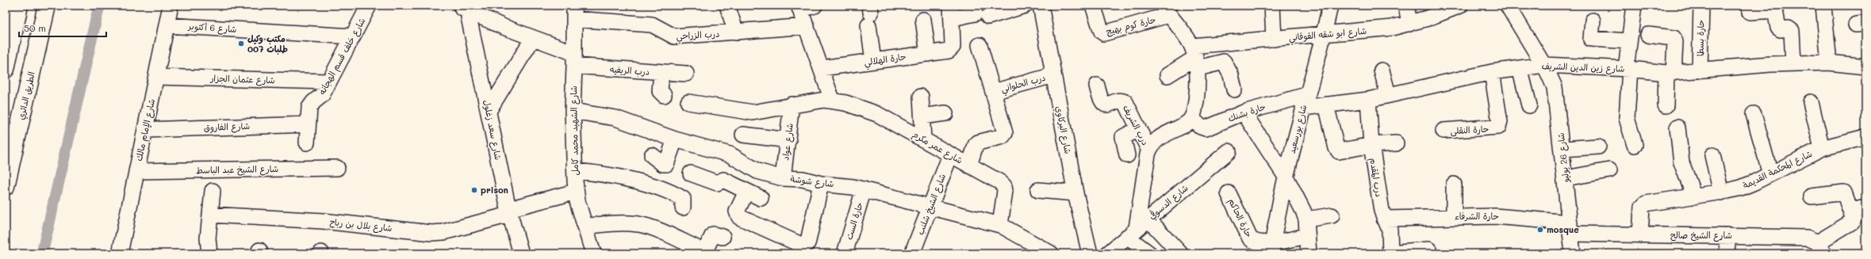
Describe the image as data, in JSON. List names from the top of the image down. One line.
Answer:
{"streets":{"highway":["الطريق الدائري"],"street":["حارة كوم بهيج","شارع 6 أكتوبر","شارع ابو شقه القوقاني","درب الزراحي","حارة بسطا","شارع خلف قسم الهجانه","حارة الهلالي","شارع زين الدين الشريف","درب الريفيه","شارع عثمان الجزار","درب الحلواني","حارة بشنك","درب الشريف","شارع الفاروق","شارع بورسعيد","شارع الإمام مالك","شارع سعد زغلول","شارع البركاوي","حارة النقلى","شارع الشهيد محمد كامل","شارع عواد","شارع عمر مكرم","شارع 26 يوليو","شارع الشيخ عبد الباسط","شارع المحكمة القديمة","درب المقدم","شارع شوشة","شارع الدسوقي","شارع الشيخ شلنب","حارة الشرفاء","حارة الحاكم","حارة الست","شارع بلال بن رباح","شارع الشيخ صالح"]},"crossings":[["شارع 6 أكتوبر","شارع خلف قسم الهجانه"],["شارع 6 أكتوبر","شارع الإمام مالك"],["شارع ابو شقه القوقاني","شارع بورسعيد"],["درب الزراحي","شارع الشهيد محمد كامل"],["حارة بسطا","شارع زين الدين الشريف"],["شارع خلف قسم الهجانه","شارع عثمان الجزار"],["شارع خلف قسم الهجانه","شارع الفاروق"],["شارع زين الدين الشريف","حارة بشنك"],["شارع زين الدين الشريف","شارع بورسعيد"],["شارع زين الدين الشريف","حارة النقلى"],["شارع زين الدين الشريف","شارع 26 يوليو"],["شارع زين الدين الشريف","درب المقدم"],["درب الريفيه","شارع سعد زغلول"],["درب الريفيه","شارع الشهيد محمد كامل"],["شارع عثمان الجزار","شارع الإمام مالك"],["درب الحلواني","شارع البركاوي"],["درب الحلواني","شارع عمر مكرم"],["حارة بشنك","شارع بورسعيد"],["شارع الفاروق","شارع الإمام مالك"],["شارع بورسعيد","حارة الحاكم"],["شارع الإمام مالك","شارع الشيخ عبد الباسط"],["شارع سعد زغلول","شارع بلال بن رباح"],["شارع الشهيد محمد كامل","شارع شوشة"],["شارع الشهيد محمد كامل","شارع بلال بن رباح"],["شارع عواد","شارع عمر مكرم"],["شارع عواد","شارع شوشة"],["شارع عمر مكرم","شارع شوشة"],["شارع عمر مكرم","شارع الشيخ شلنب"],["شارع 26 يوليو","حارة الشرفاء"],["شارع 26 يوليو","شارع الشيخ صالح"],["شارع المحكمة القديمة","شارع الشيخ صالح"],["درب المقدم","حارة الشرفاء"],["شارع شوشة","شارع الشيخ شلنب"],["شارع شوشة","حارة الست"],["حارة الشرفاء","شارع الشيخ صالح"]],"places":["مكتب وكيل طلبات 007","prison","mosque"],"scale_bar":"50 m"}
